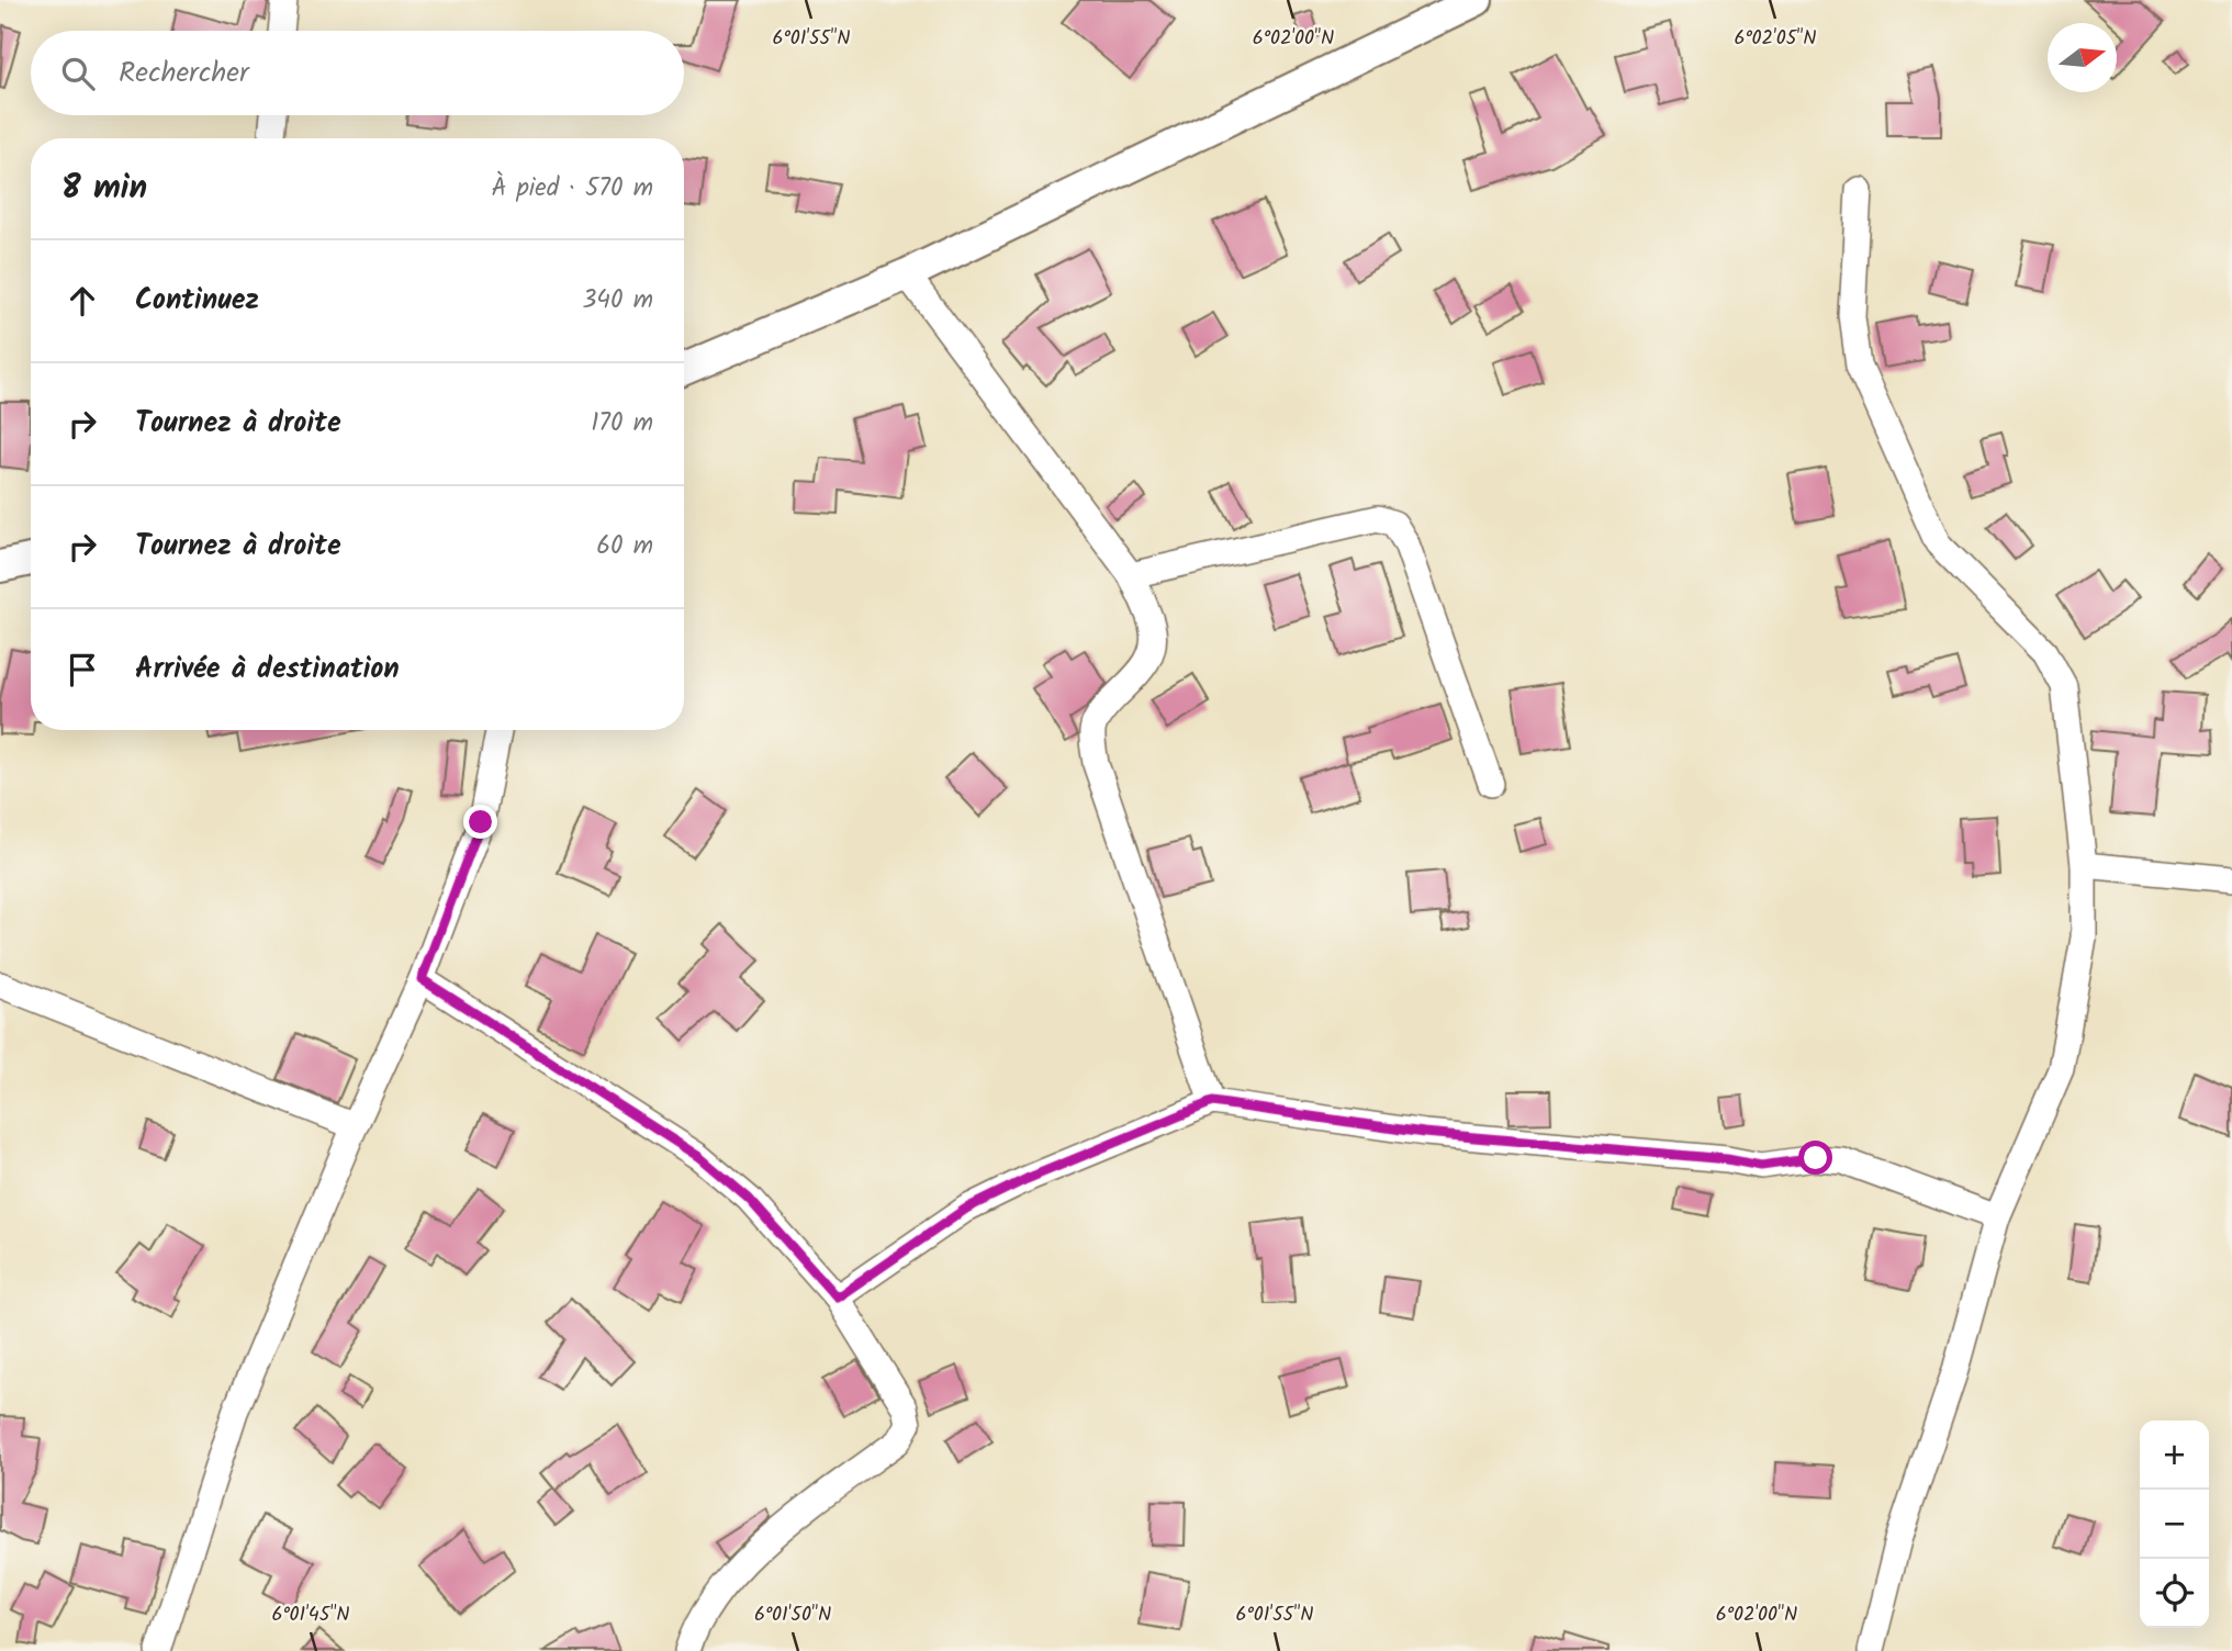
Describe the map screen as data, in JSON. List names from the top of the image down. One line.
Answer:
{"north":"right","page":{"search":"Rechercher","heading":["8 min","À pied · 570 m"],"list":[["Continuez","340 m"],["Tournez à droite","170 m"],["Tournez à droite","60 m"],"Arrivée à destination"],"map_buttons":["+","−"]},"coordinates":["6°01'55\"N","6°02'00\"N","6°02'05\"N","6°01'45\"N","6°01'50\"N"]}
